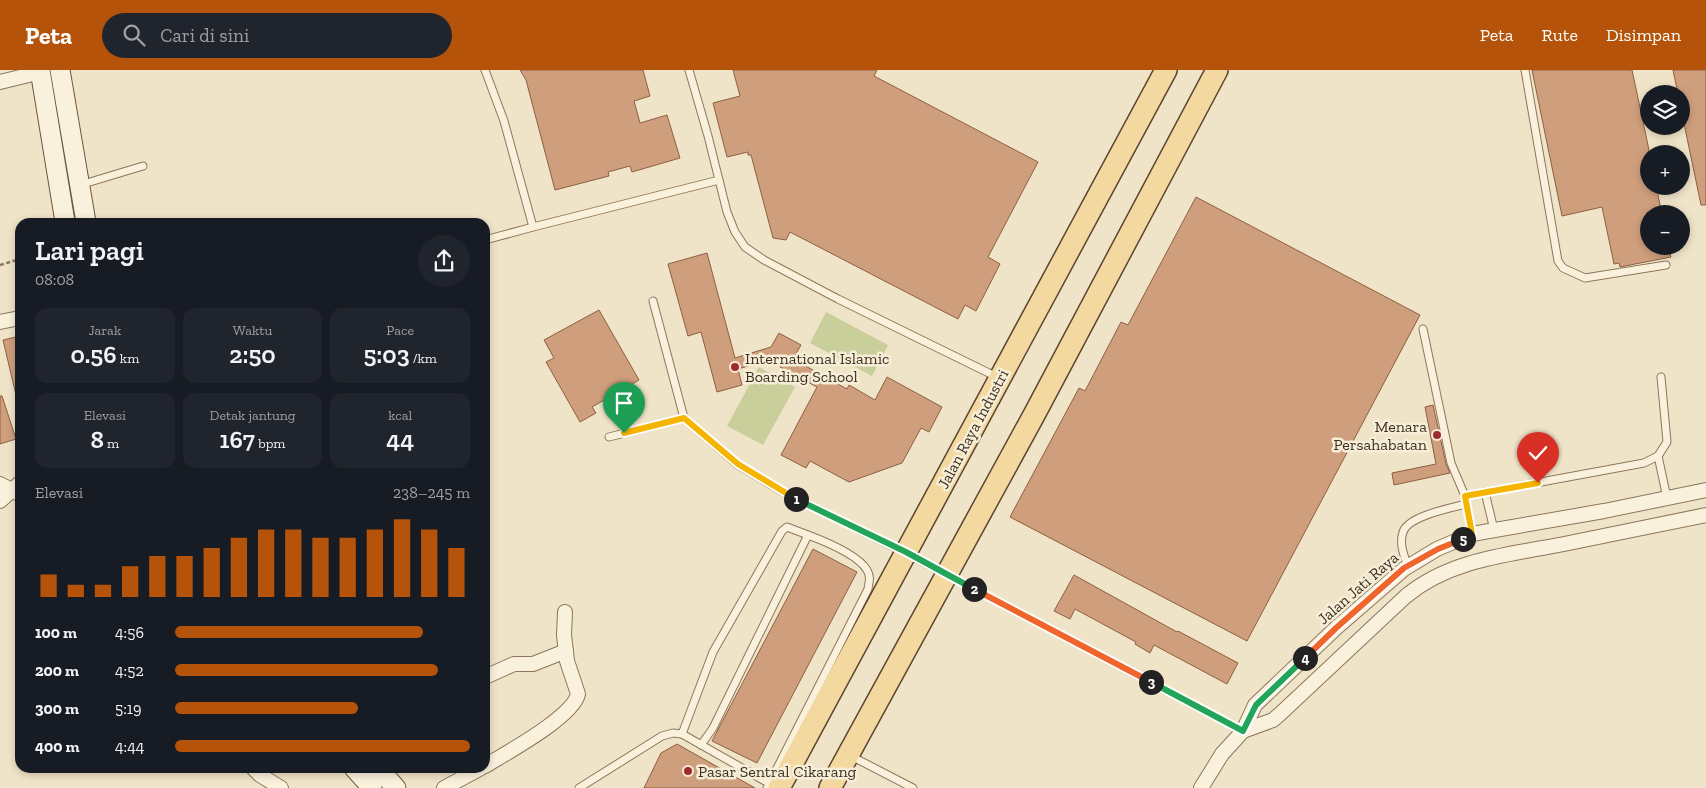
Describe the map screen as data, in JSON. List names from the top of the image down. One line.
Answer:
{"streets":{"main road":["Jalan Raya Industri"],"street":["Jalan Jati Raya"]},"places":["International Islamic Boarding School","Menara Persahabatan","Pasar Sentral Cikarang"],"page":{"header":"Peta","search":"Cari di sini","nav":["Peta","Rute","Disimpan"],"map_buttons":["+","−"],"heading":["Lari pagi","08:08"],"stats":[["Jarak","0.56 km"],["Waktu","2:50"],["Pace","5:03 /km"],["Elevasi","8 m"],["Detak jantung","167 bpm"],["kcal","44"]],"chart":["Elevasi","238–245 m"],"pins":["1","5","2","4","3"],"list":[{"name":"100 m","note":"4:56"},{"name":"200 m","note":"4:52"},{"name":"300 m","note":"5:19"},{"name":"400 m","note":"4:44"}]}}
